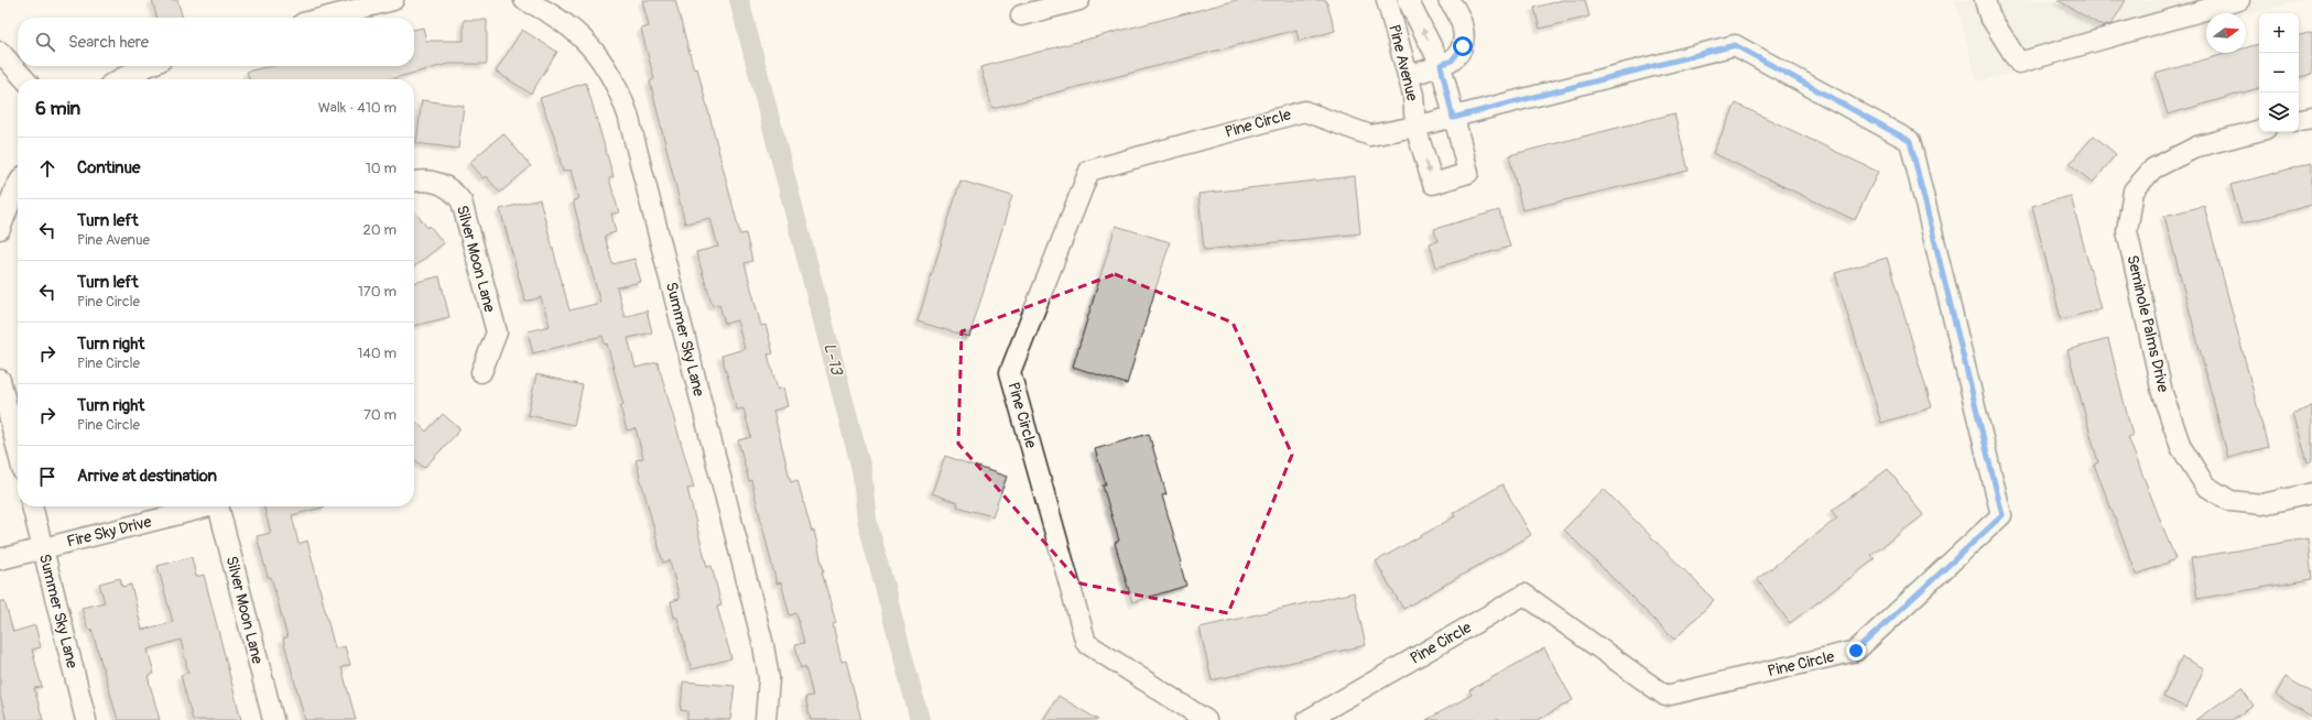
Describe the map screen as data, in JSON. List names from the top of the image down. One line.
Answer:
{"streets":{"street":["Pine Avenue","Pine Circle","Silver Moon Lane","Seminole Palms Drive","Summer Sky Lane","Fire Sky Drive"]},"crossings":[["Pine Avenue","Pine Circle"],["Summer Sky Lane","Fire Sky Drive"]],"water":["L-13"],"north":"right","page":{"map_buttons":["+","−"],"search":"Search here","heading":["6 min","Walk · 410 m"],"list":[["Continue","10 m"],["Turn left","Pine Avenue","20 m"],["Turn left","Pine Circle","170 m"],["Turn right","Pine Circle","140 m"],["Turn right","Pine Circle","70 m"],"Arrive at destination"]}}
